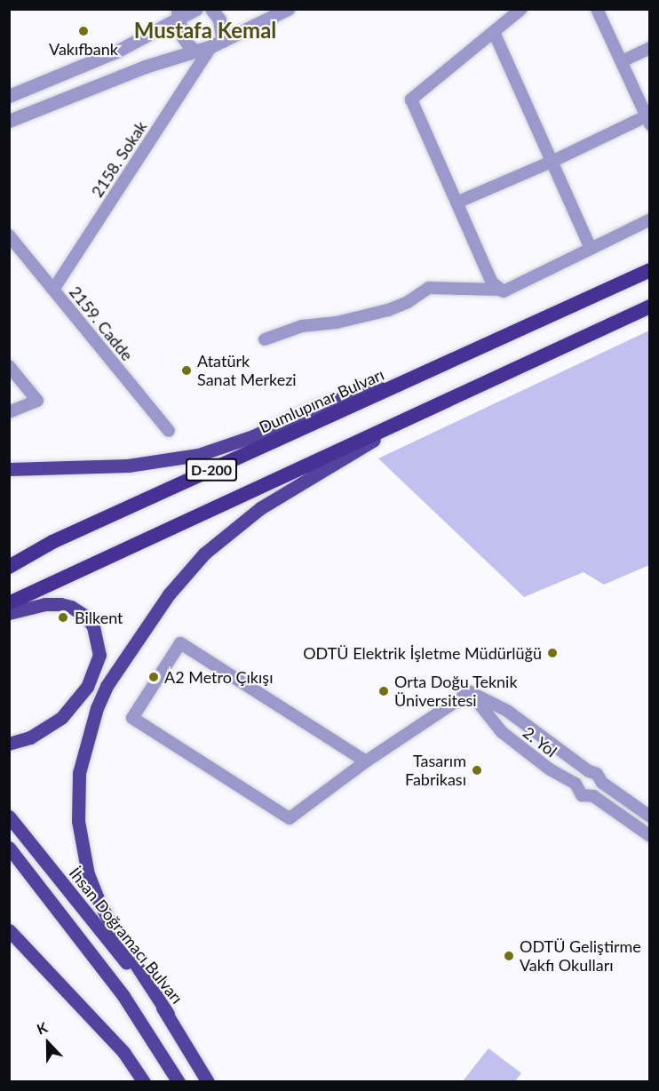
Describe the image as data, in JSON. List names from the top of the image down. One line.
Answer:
{"streets":{"highway":["Dumlupınar Bulvarı","D-200"],"main road":["İhsan Doğramacı Bulvarı"],"street":["2158. Sokak","2159. Cadde","2. Yol"]},"crossings":[["2158. Sokak","2159. Cadde"]],"districts":["Mustafa Kemal"],"places":["Vakıfbank","Atatürk Sanat Merkezi","Bilkent","ODTÜ Elektrik İşletme Müdürlüğü","A2 Metro Çıkışı","Orta Doğu Teknik Üniversitesi","Tasarım Fabrikası","ODTÜ Geliştirme Vakfı Okulları"],"north":"top"}
